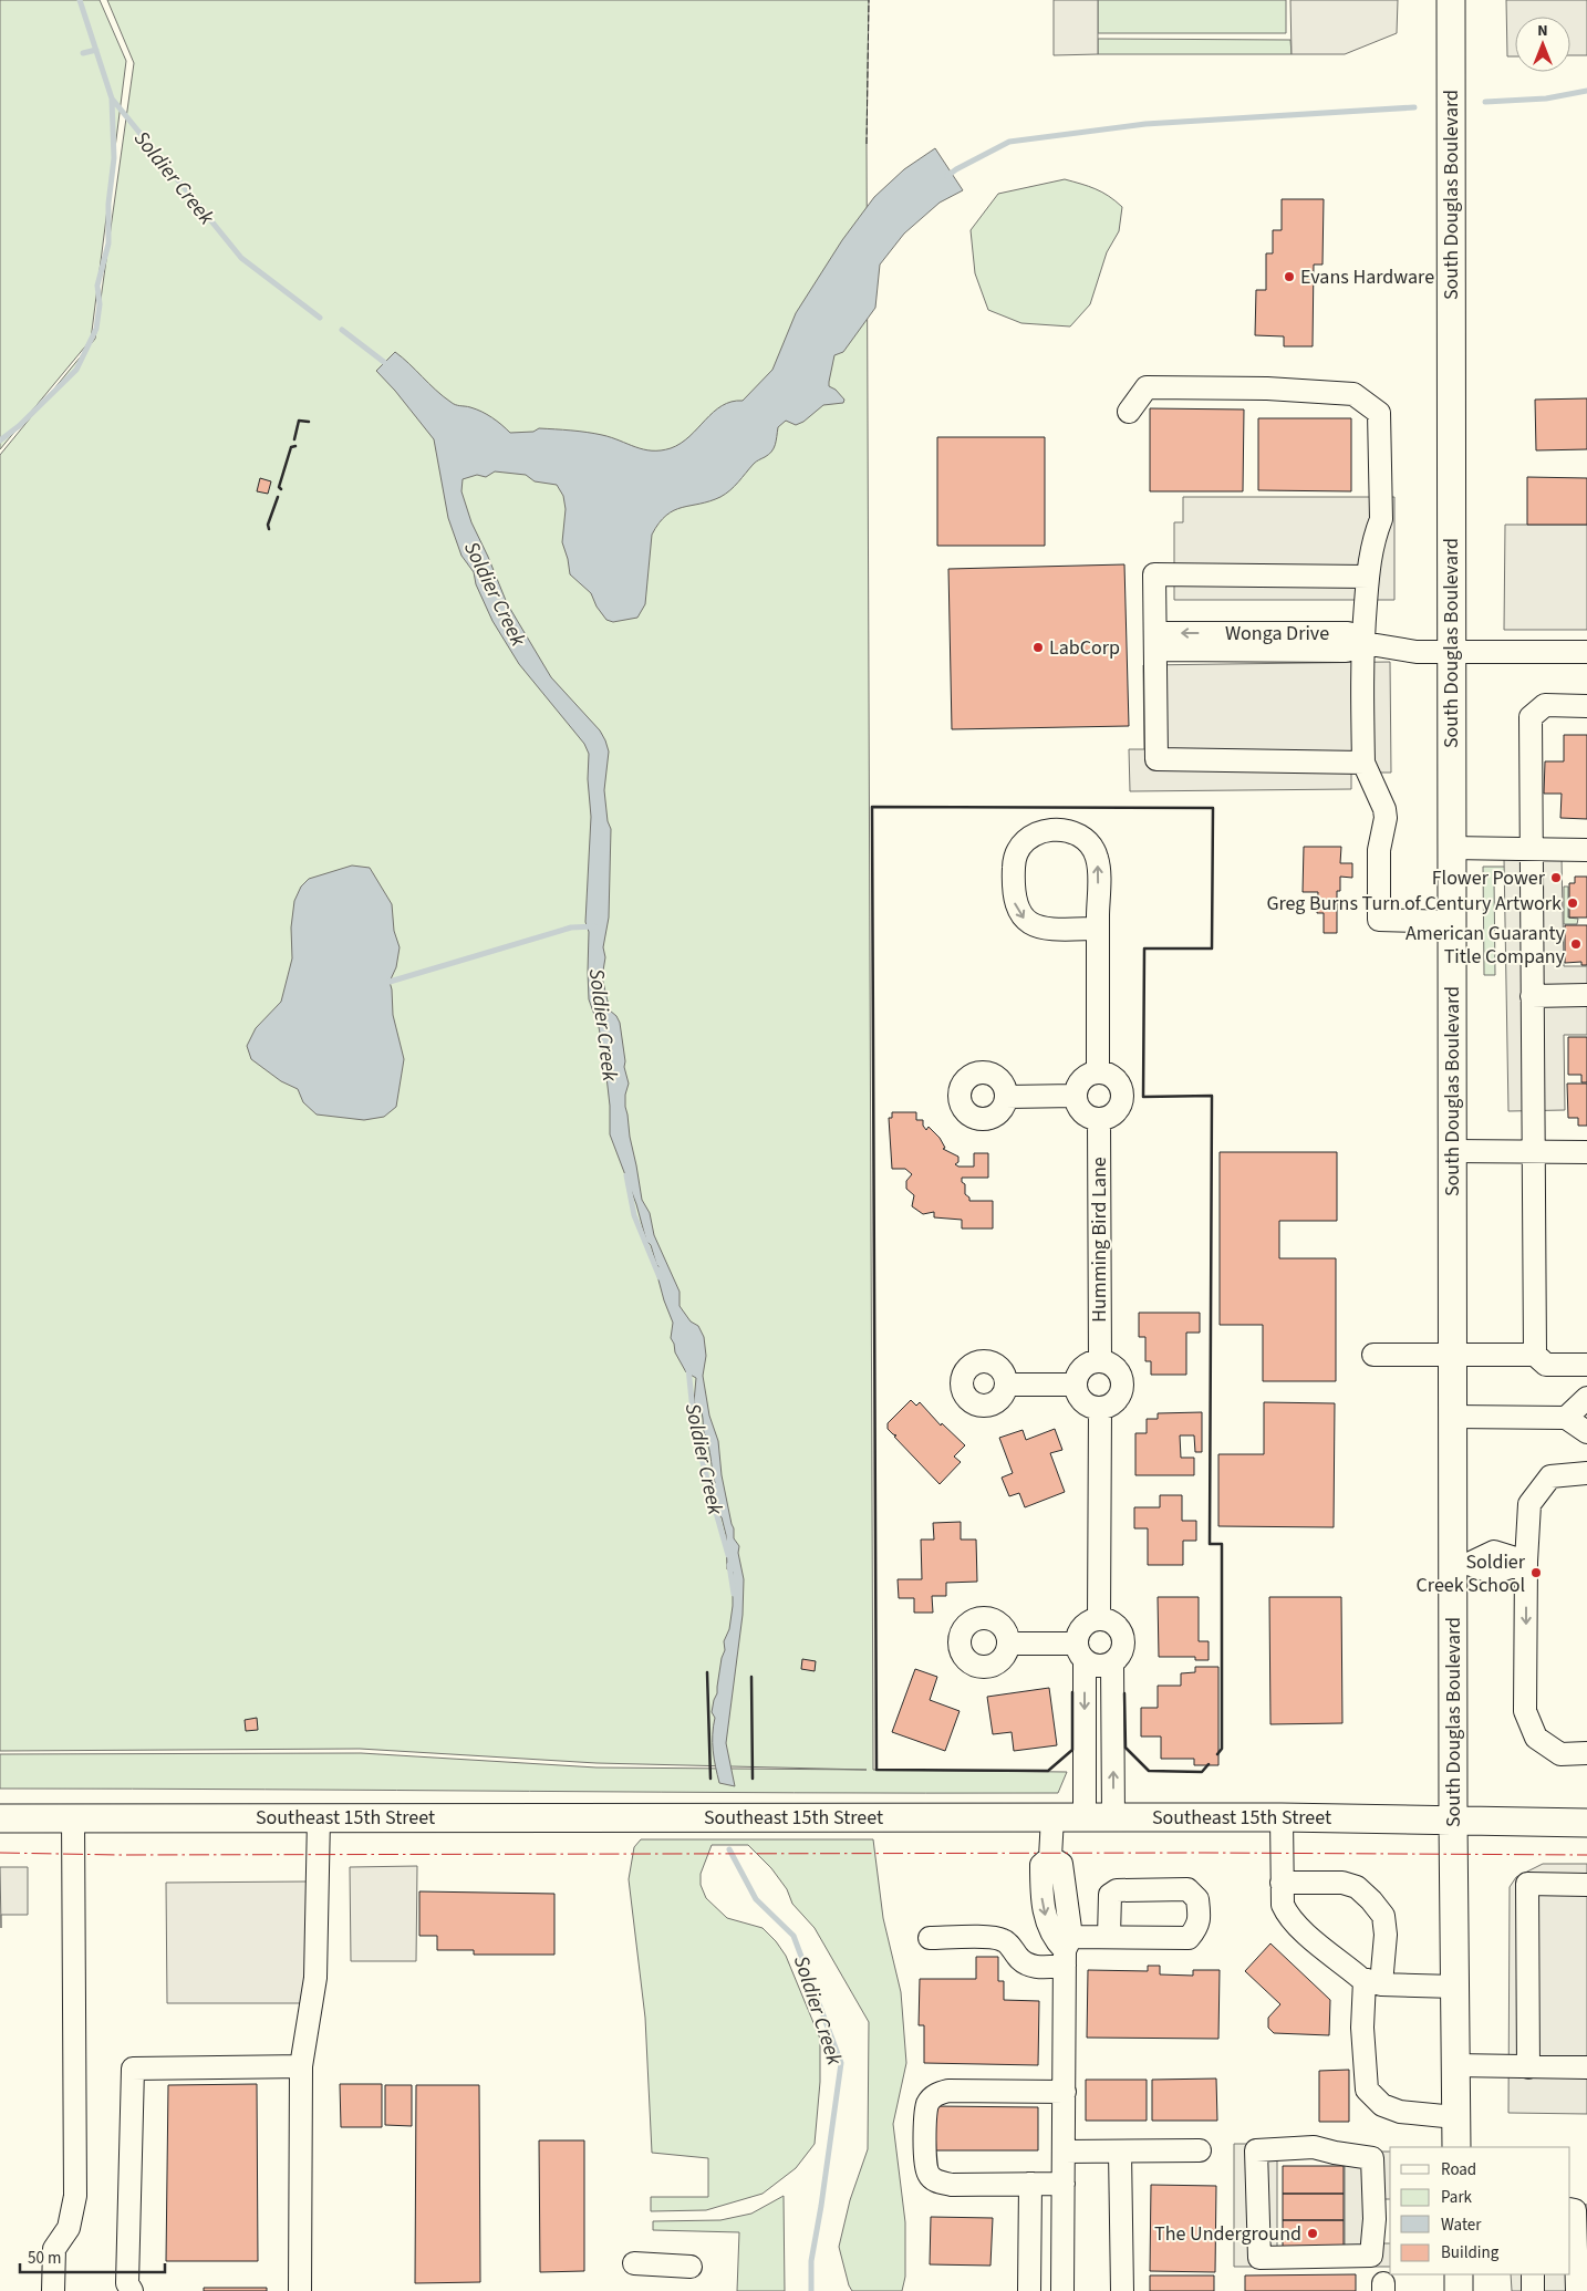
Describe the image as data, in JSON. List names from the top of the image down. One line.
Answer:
{"streets":{"main road":["South Douglas Boulevard","Southeast 15th Street"],"street":["Wonga Drive","Humming Bird Lane"]},"crossings":[["South Douglas Boulevard","Southeast 15th Street"]],"water":["Soldier Creek"],"places":["Evans Hardware","LabCorp","Flower Power","Greg Burns Turn of Century Artwork","American Guaranty Title Company","Soldier Creek School","The Underground"],"legend":["Road","Park","Water","Building"],"scale_bar":"50 m","north":"top"}
